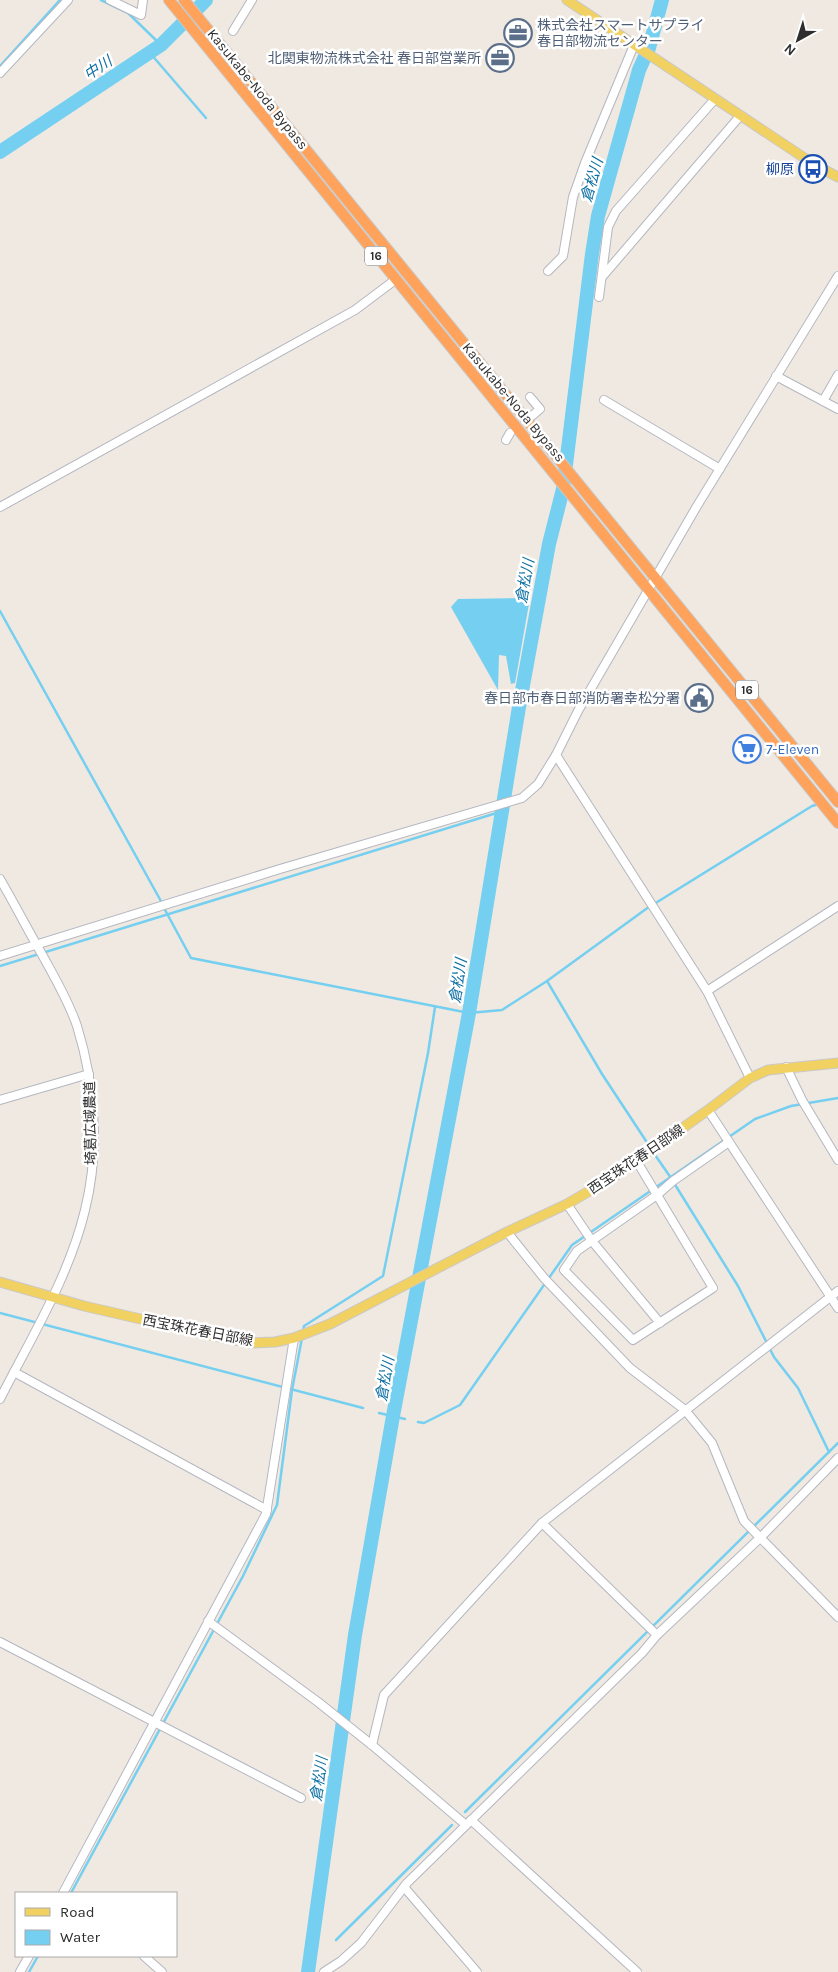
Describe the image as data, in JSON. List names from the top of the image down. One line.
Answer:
{"streets":{"highway":["Kasukabe-Noda Bypass","16"],"main road":["西宝珠花春日部線"],"street":["埼葛広域農道"]},"crossings":[["埼葛広域農道","西宝珠花春日部線"]],"water":["中川","倉松川"],"places":{"office":["株式会社スマートサプライ 春日部物流センター","北関東物流株式会社 春日部営業所"],"bus stop":["柳原"],"public building":["春日部市春日部消防署幸松分署"],"supermarket":["7-Eleven"]},"legend":["Road","Water"],"north":"bottom left"}
